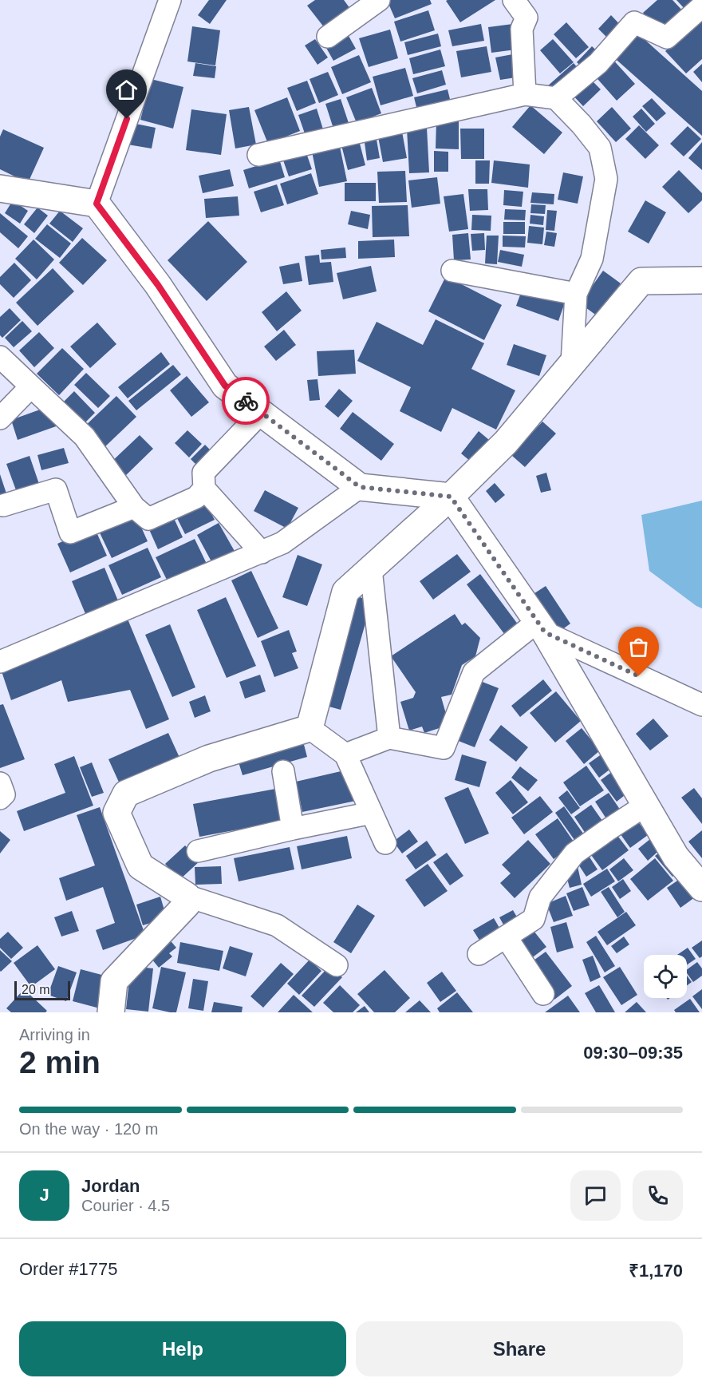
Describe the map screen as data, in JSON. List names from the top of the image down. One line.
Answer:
{"scale_bar":"20 m","page":{"scale":"20 m","heading":["2 min","Arriving in","09:30–09:35"],"panel":["Jordan","Courier · 4.5","Order #1775","₹1,170"],"bar":"On the way · 120 m","round":"J","buttons":["Help","Share"]}}
